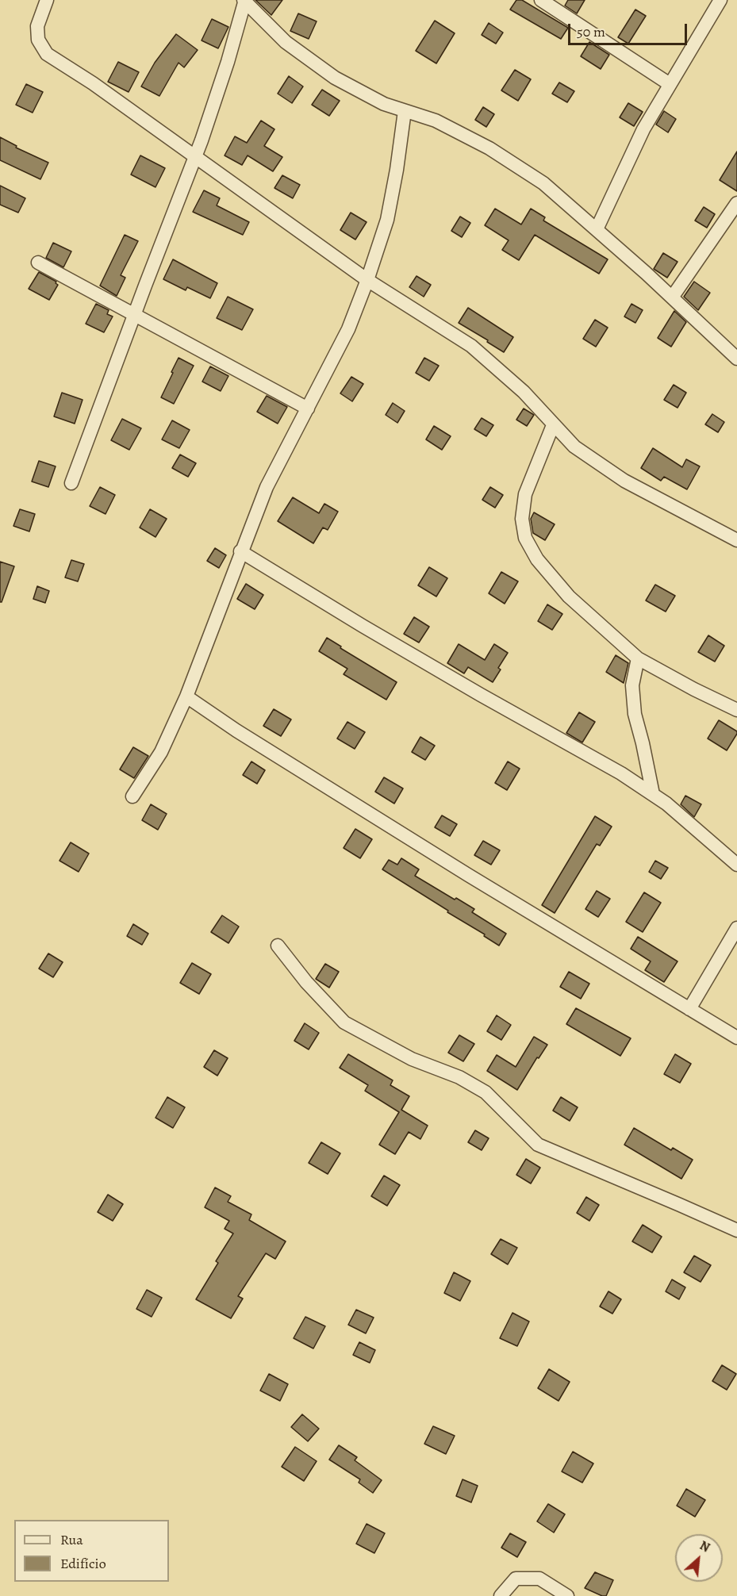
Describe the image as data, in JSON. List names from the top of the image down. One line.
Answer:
{"legend":["Rua","Edifício"],"scale_bar":"50 m","north":"top right"}
